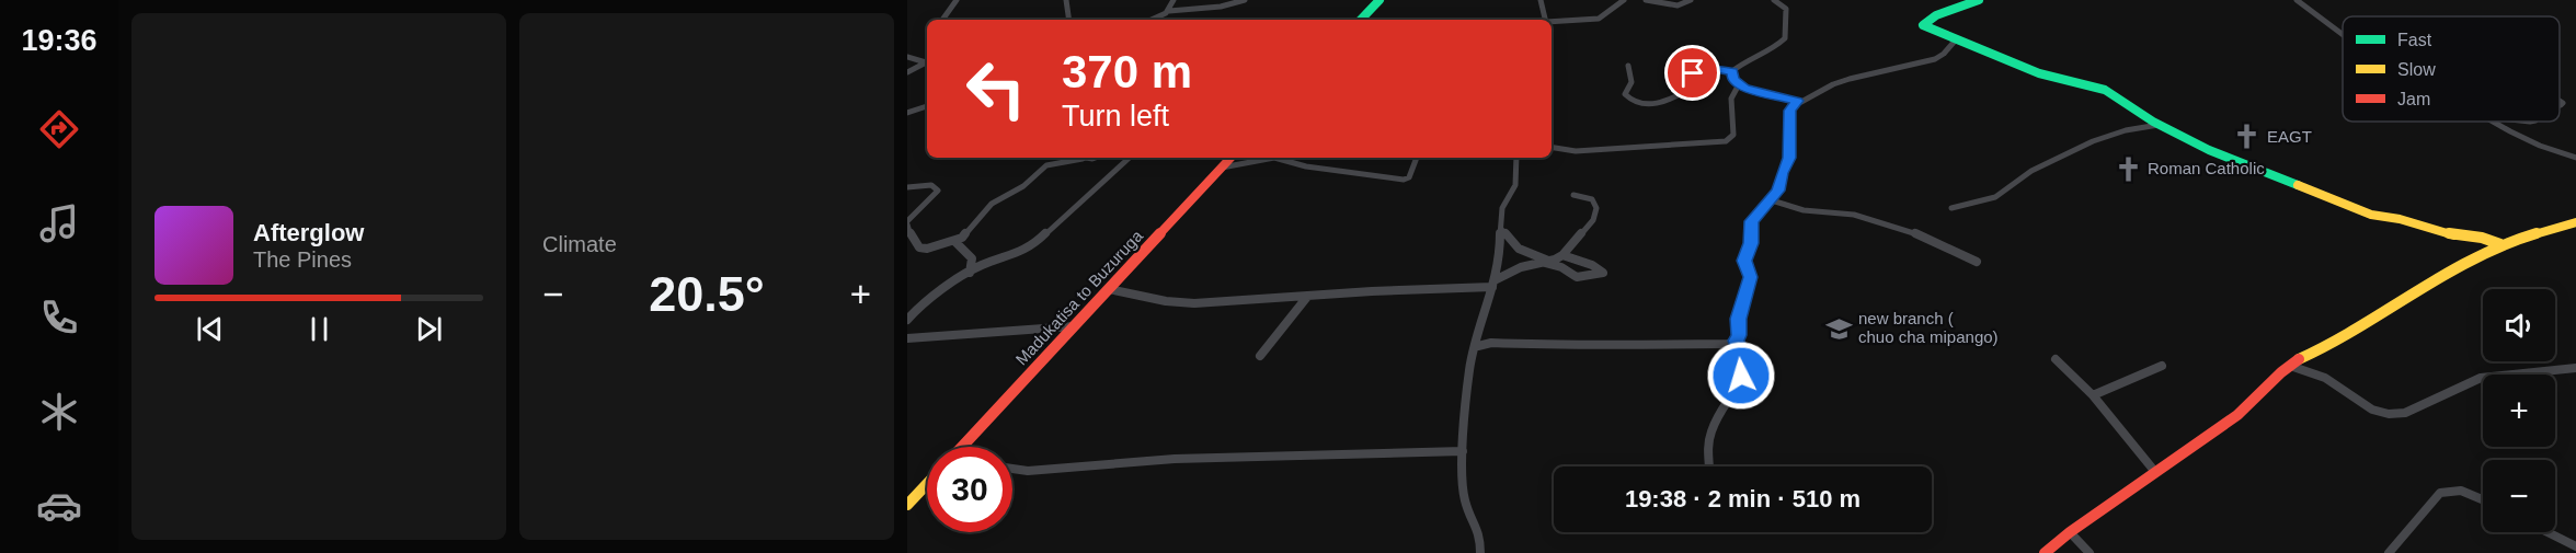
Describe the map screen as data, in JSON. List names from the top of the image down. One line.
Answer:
{"streets":{"street":["Madukatisa to Buzuruga"]},"places":{"church":["EAGT","Roman Catholic"],"school or university":["new branch ( chuo cha mipango)"]},"legend":["Fast","Slow","Jam"],"page":{"tabs":"19:36","tile":"Climate","turn":["370 m","Turn left"],"song":["Afterglow","The Pines"],"heat":["−","20.5°","+"],"map_buttons":["+","−"],"limit":"30","trip":"19:38 · 2 min · 510 m"}}
